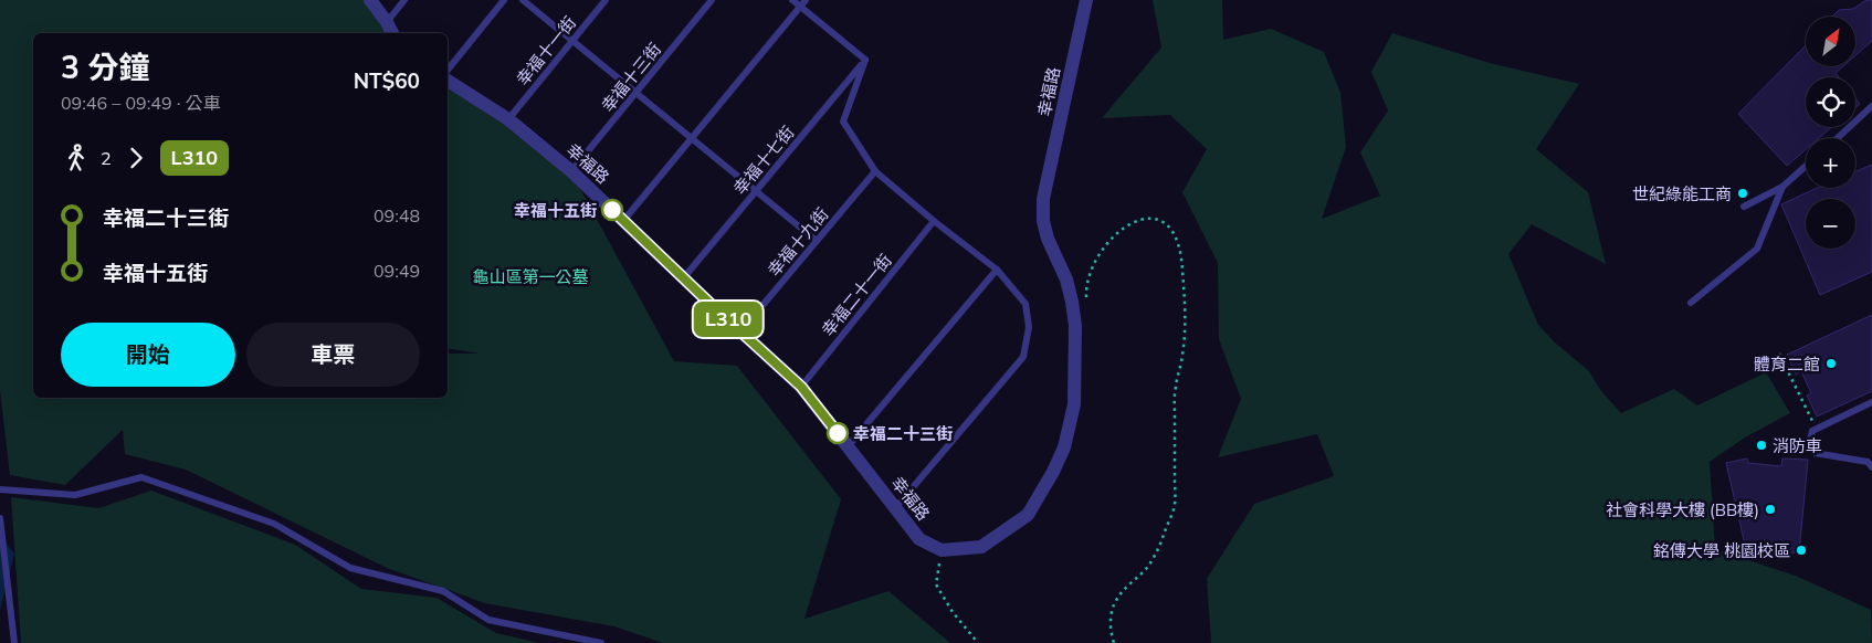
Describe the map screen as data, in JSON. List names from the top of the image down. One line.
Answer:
{"streets":{"street":["幸福路"],"lane":["幸福十一街","幸福十三街","幸福十七街","幸福十九街","幸福二十一街"]},"crossings":[["幸福十一街","幸福路"],["幸福十三街","幸福路"],["幸福路","幸福十七街"],["幸福路","幸福十九街"],["幸福路","幸福二十一街"]],"parks":["龜山區第一公墓"],"places":["世紀綠能工商","幸福十五街","體育二館","幸福二十三街","消防車","社會科學大樓 (BB樓)","銘傳大學 桃園校區"],"lines":["bus line L310"],"north":"top right","page":{"on_map":"L310","map_buttons":["+","−"],"heading":["3 分鐘","09:46 – 09:49 · 公車","NT$60"],"legs":["2","L310"],"list":[{"name":"幸福二十三街","value":"09:48"},{"name":"幸福十五街","value":"09:49"}],"buttons":["開始","車票"]}}
